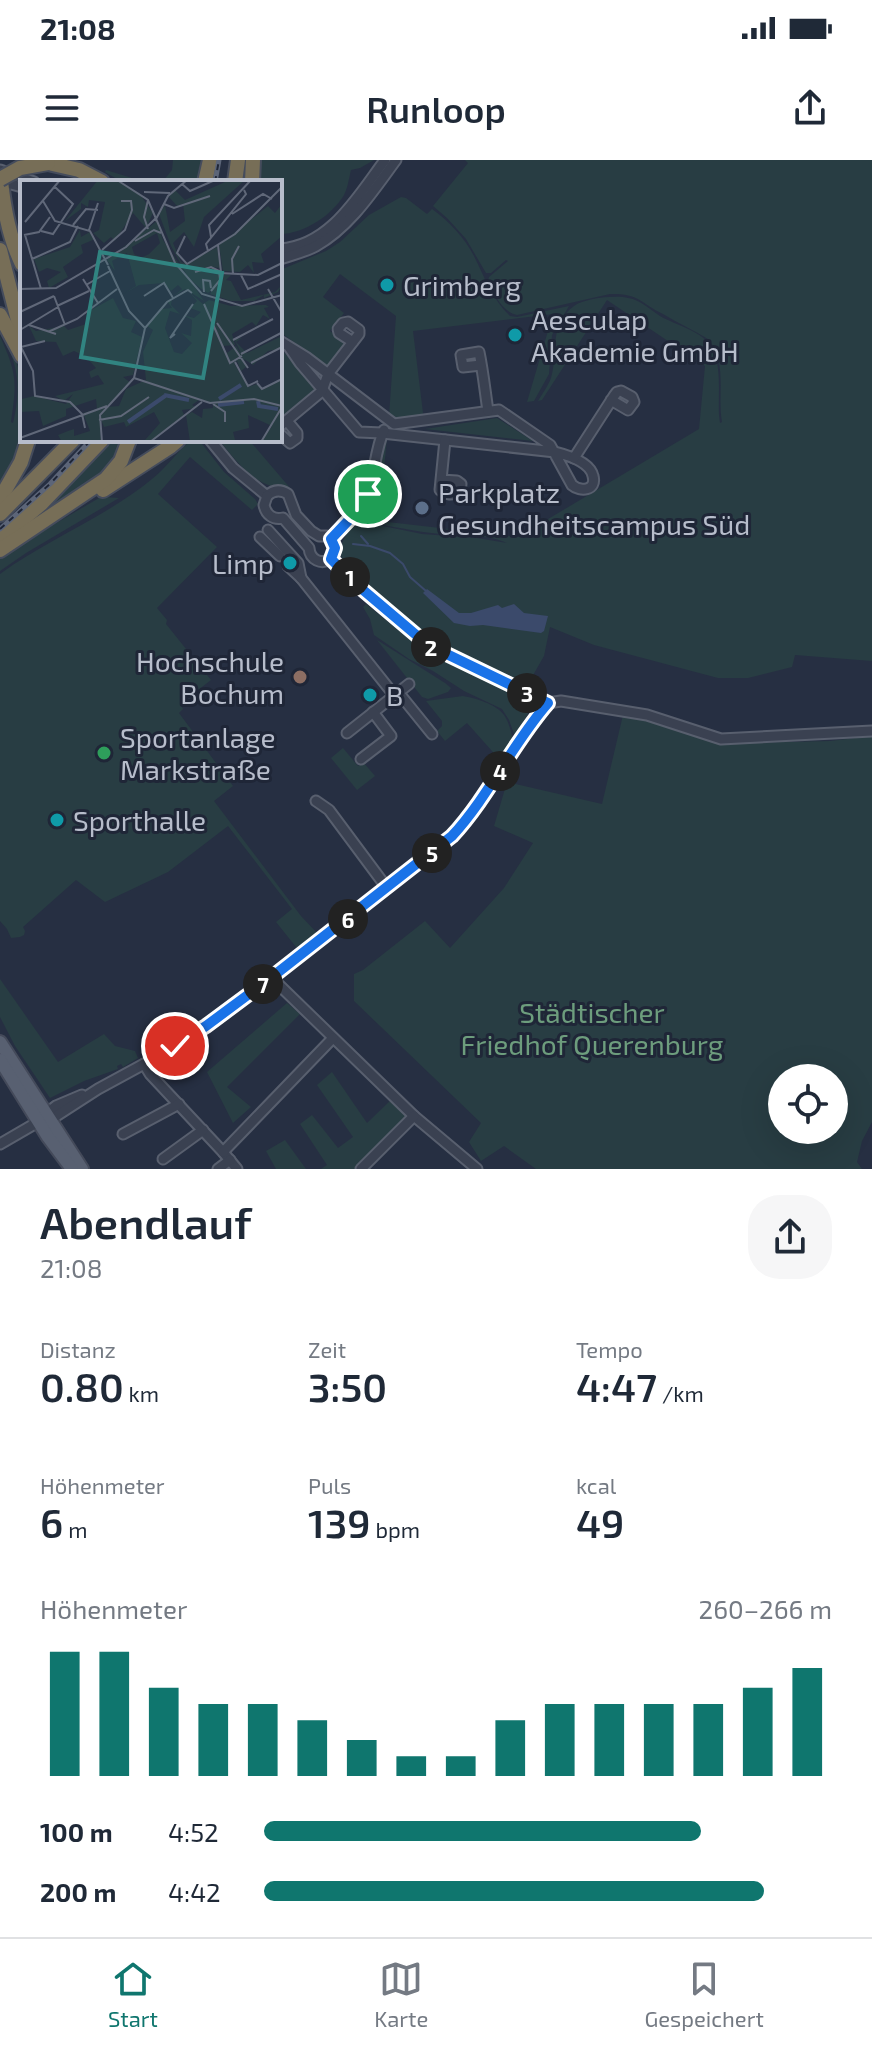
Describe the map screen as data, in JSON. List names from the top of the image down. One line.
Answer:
{"parks":["Städtischer Friedhof Querenburg"],"places":["Grimberg","Aesculap Akademie GmbH","Parkplatz Gesundheitscampus Süd","Limp","Hochschule Bochum","B","Sportanlage Markstraße","Sporthalle"],"page":{"status":"21:08","header":"Runloop","pins":["1","2","3","4","5","6","7"],"heading":["Abendlauf","21:08"],"stats":[["Distanz","0.80 km"],["Zeit","3:50"],["Tempo","4:47 /km"],["Höhenmeter","6 m"],["Puls","139 bpm"],["kcal","49"]],"chart":["Höhenmeter","260–266 m"],"list":[{"name":"100 m","note":"4:52"},{"name":"200 m","note":"4:42"}],"tabs":["Start","Karte","Gespeichert"]}}
